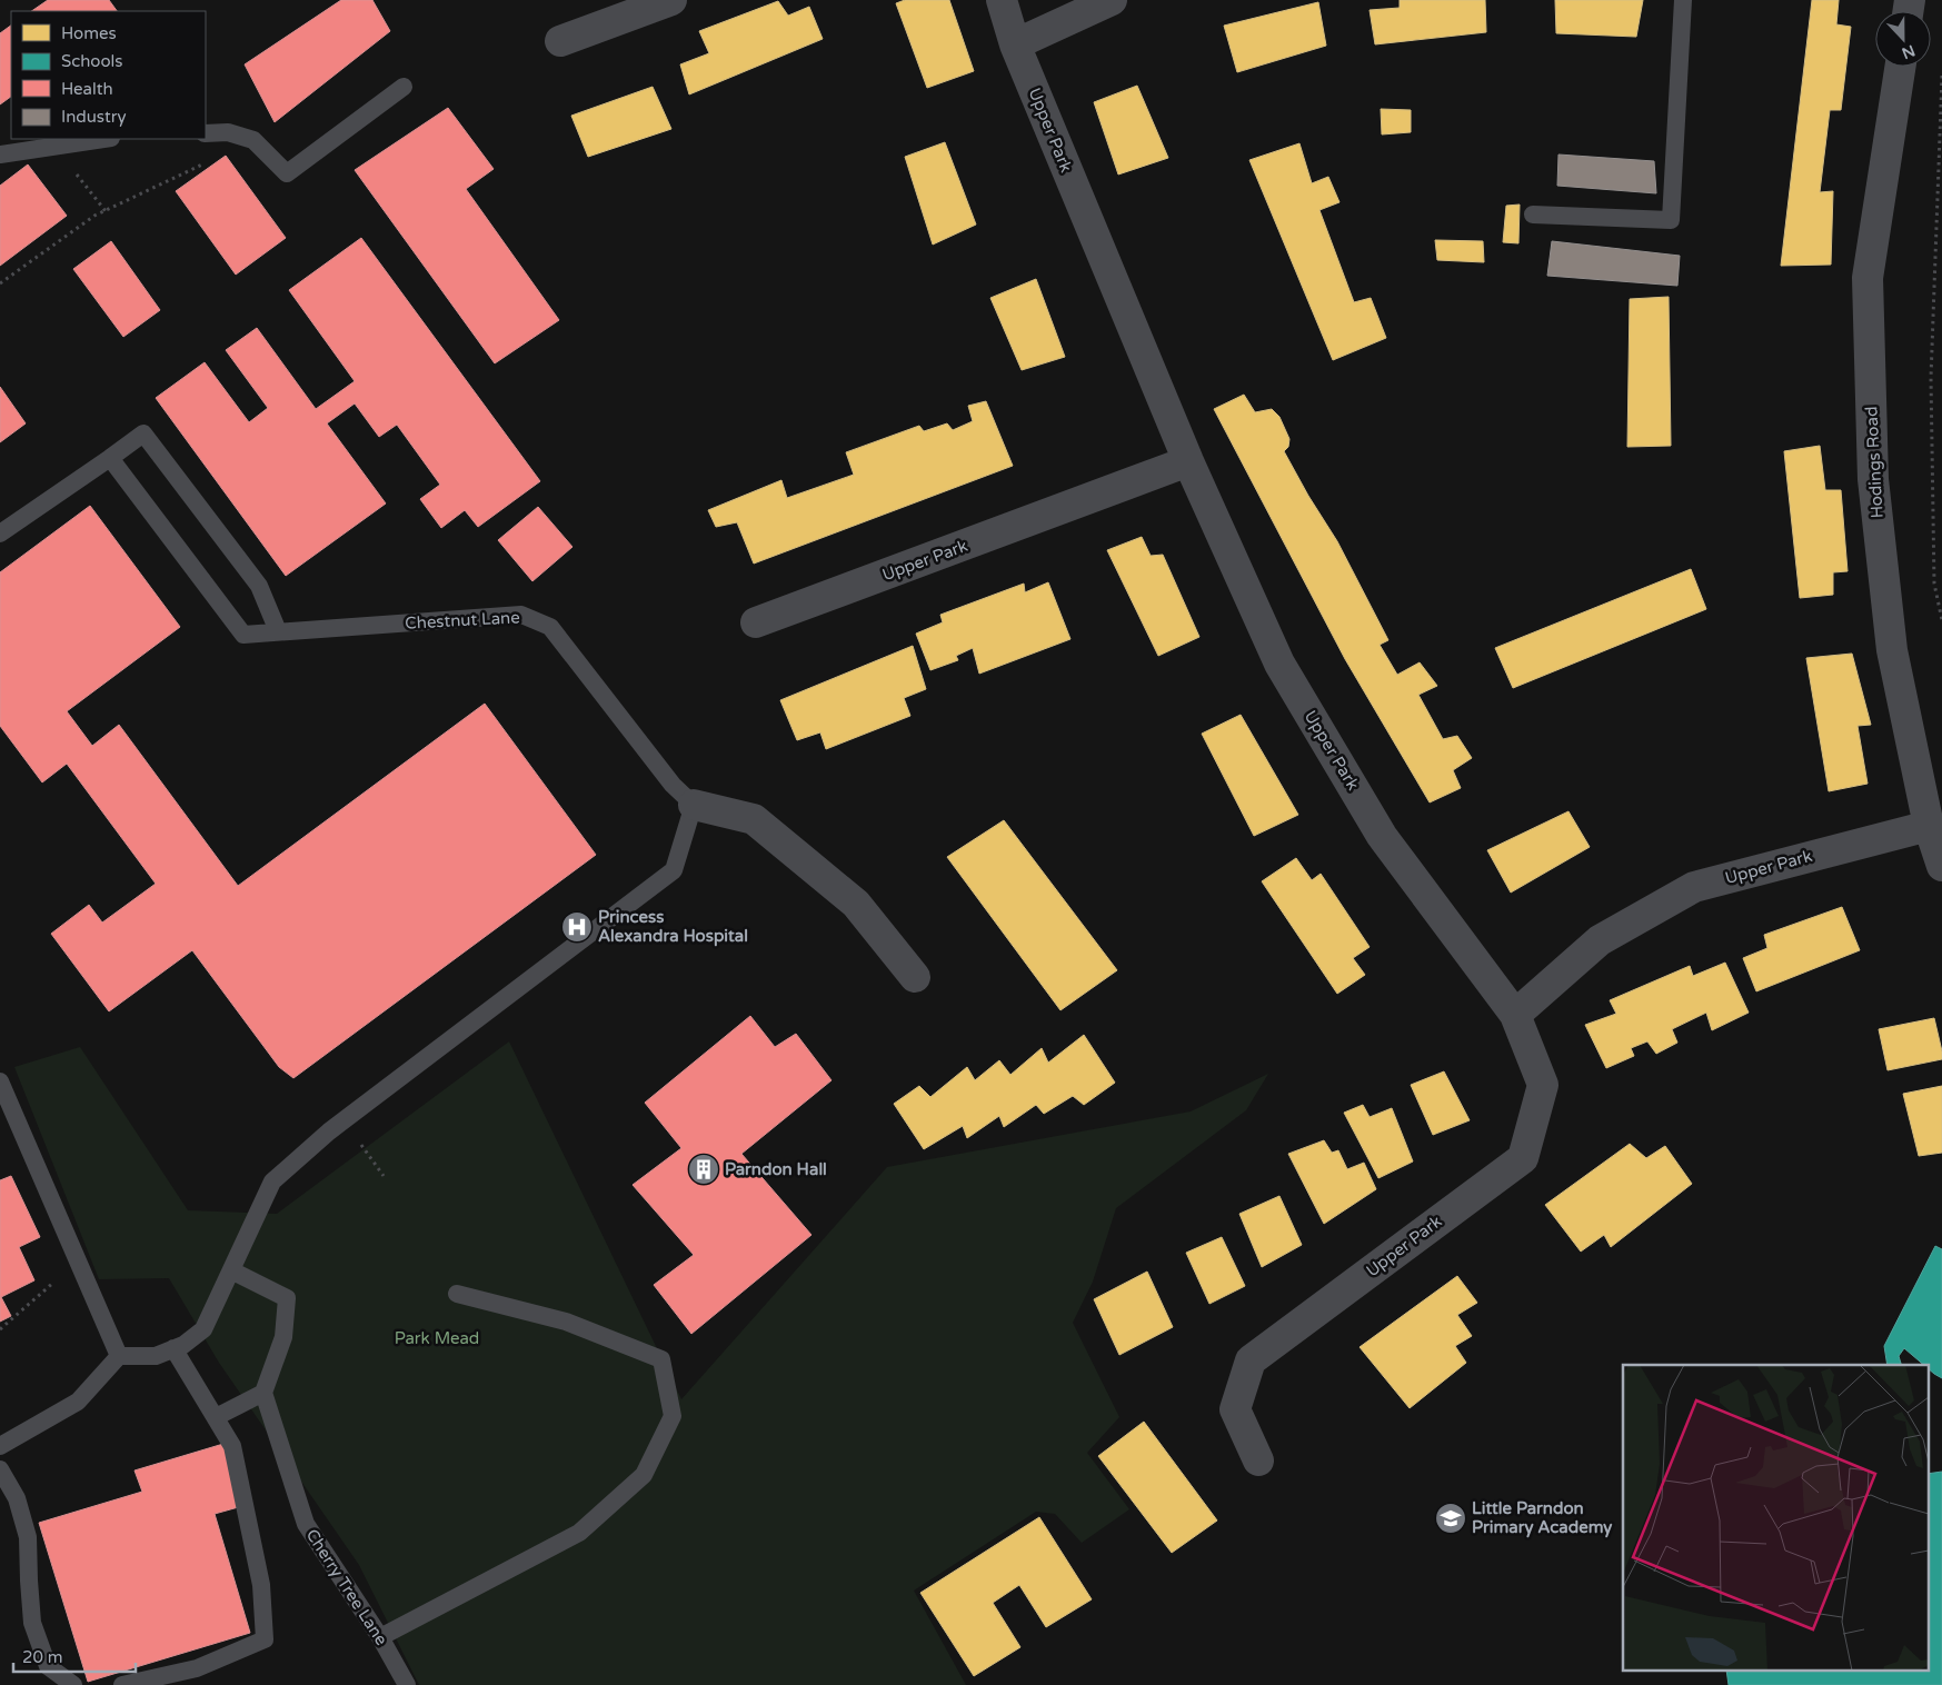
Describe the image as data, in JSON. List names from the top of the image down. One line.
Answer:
{"streets":{"street":["Upper Park","Hodings Road","Chestnut Lane"],"lane":["Cherry Tree Lane"]},"crossings":[["Upper Park","Hodings Road"]],"parks":["Park Mead"],"places":{"hospital":["Princess Alexandra Hospital"],"building":["Parndon Hall"],"school or university":["Little Parndon Primary Academy"]},"legend":["Homes","Schools","Health","Industry"],"scale_bar":"20 m","north":"bottom"}
